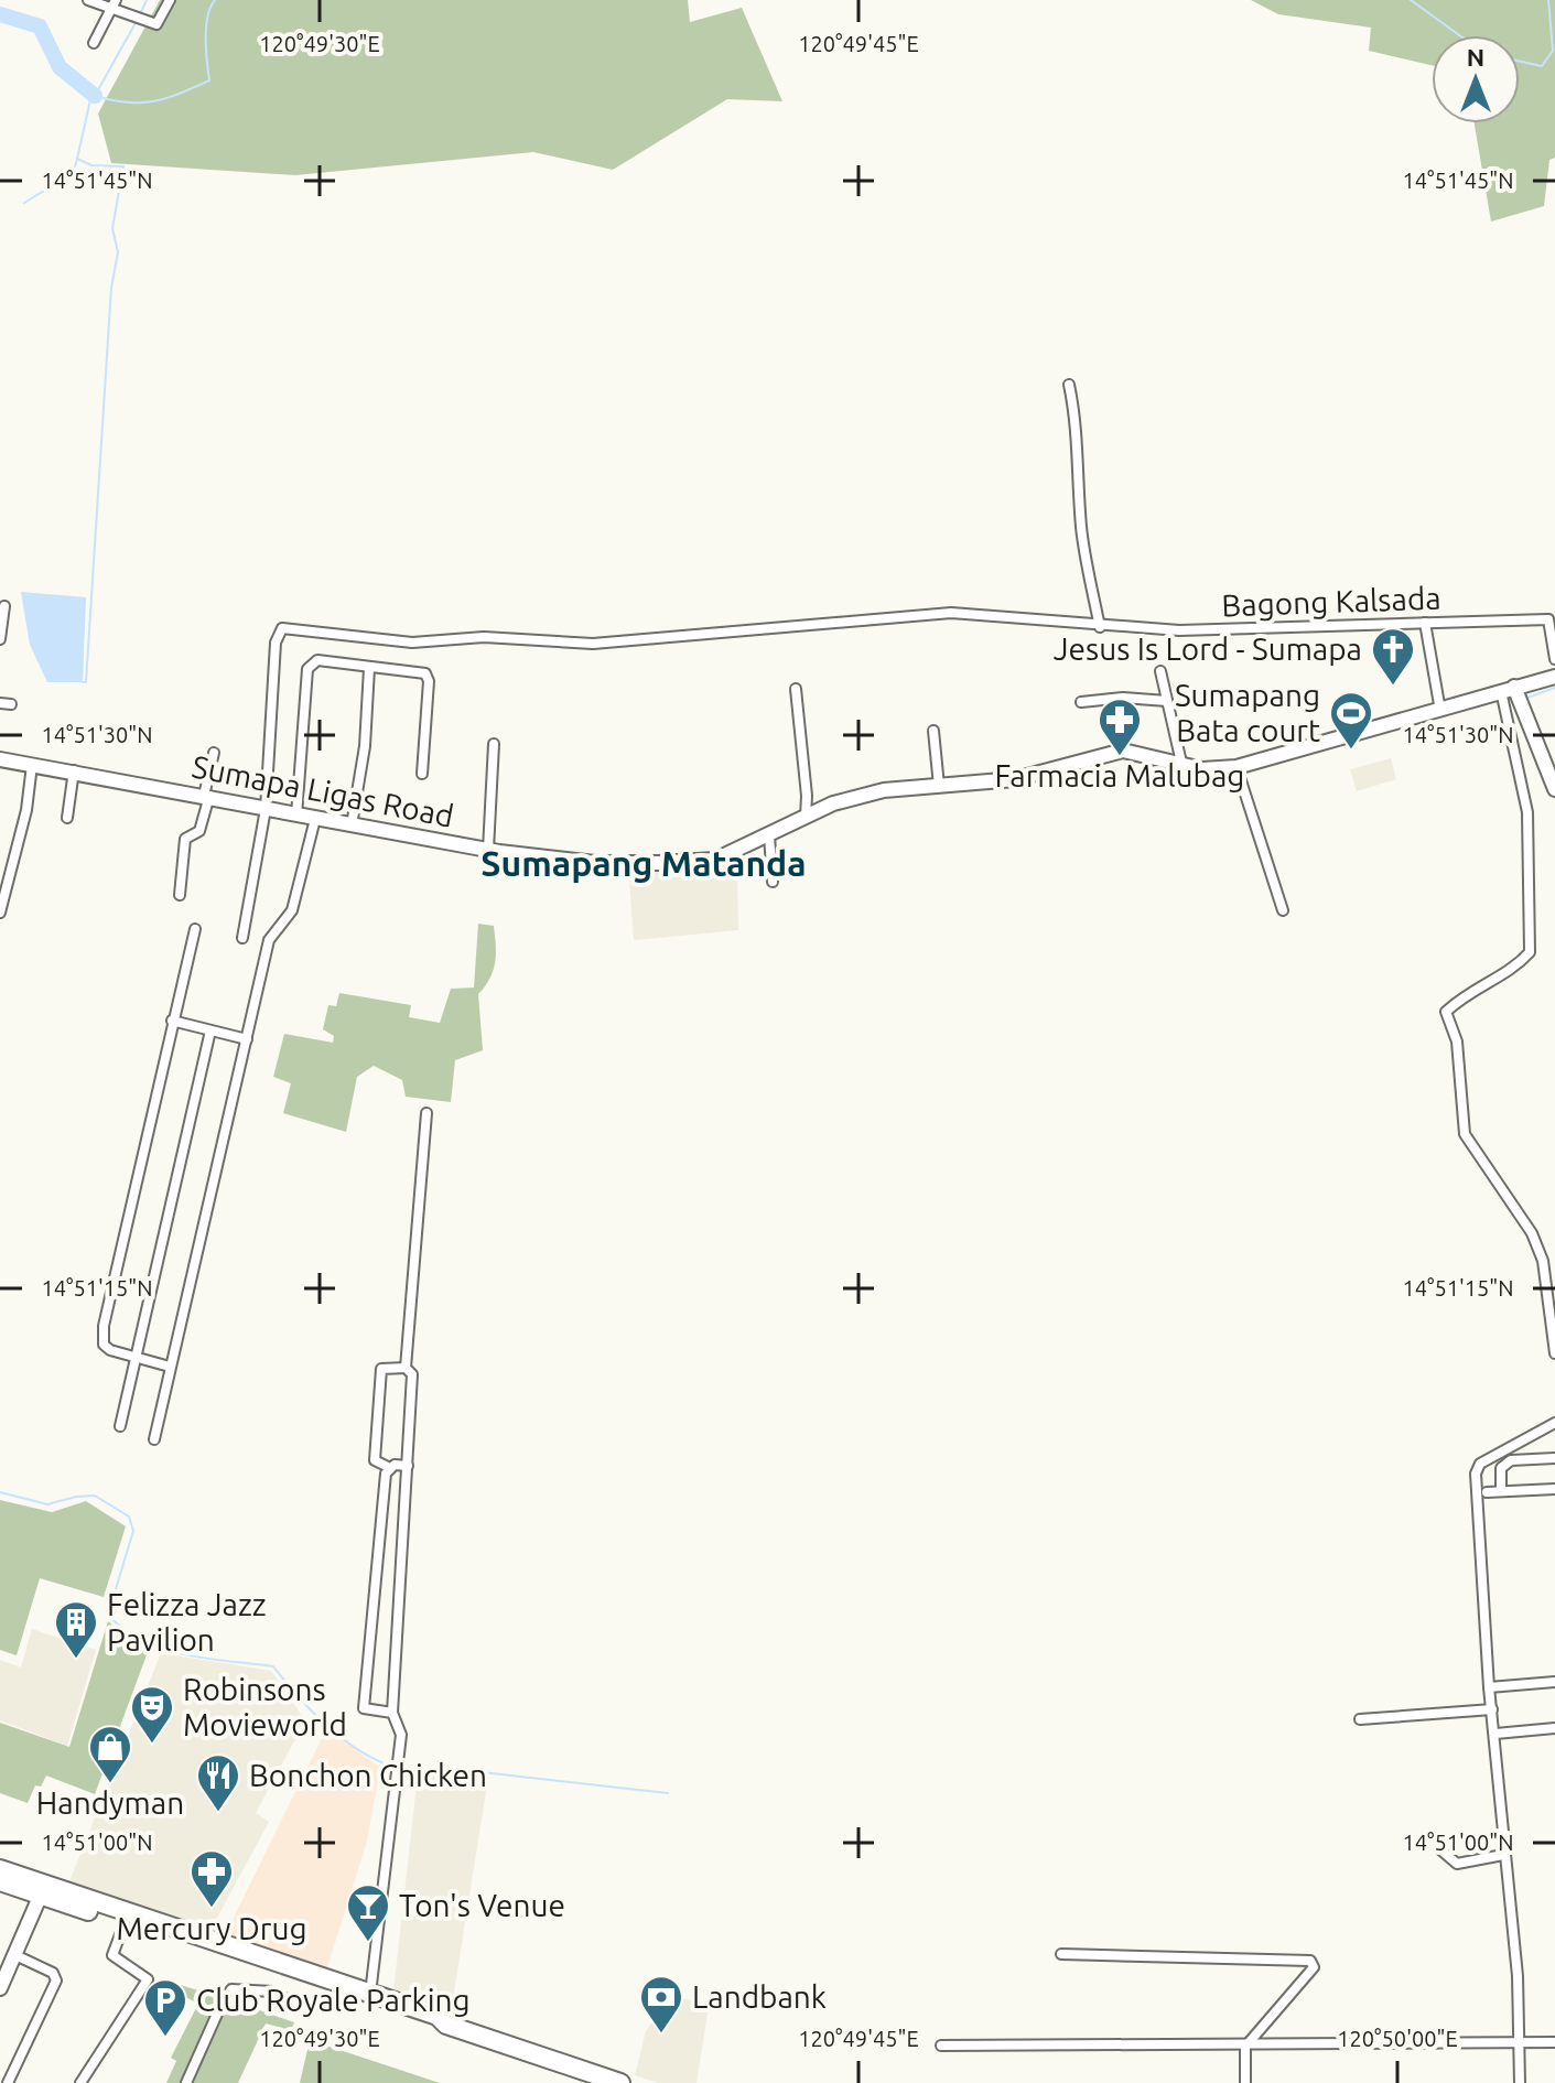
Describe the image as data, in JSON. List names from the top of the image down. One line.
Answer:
{"streets":{"main road":["Sumapa Ligas Road"],"street":["Bagong Kalsada"]},"crossings":[["Bagong Kalsada","Sumapa Ligas Road"]],"districts":["Sumapang Matanda"],"places":{"church":["Jesus Is Lord - Sumapa"],"sports":["Sumapang Bata court"],"pharmacy":["Farmacia Malubag","Mercury Drug"],"building":["Felizza Jazz Pavilion"],"theatre":["Robinsons Movieworld"],"shop":["Handyman"],"restaurant":["Bonchon Chicken"],"bar":["Ton's Venue"],"bank":["Landbank"],"parking":["Club Royale Parking"]},"north":"top","coordinates":["120°49'30\"E","120°49'45\"E","14°51'45\"N","14°51'30\"N","14°51'15\"N","14°51'00\"N","120°50'00\"E"]}
